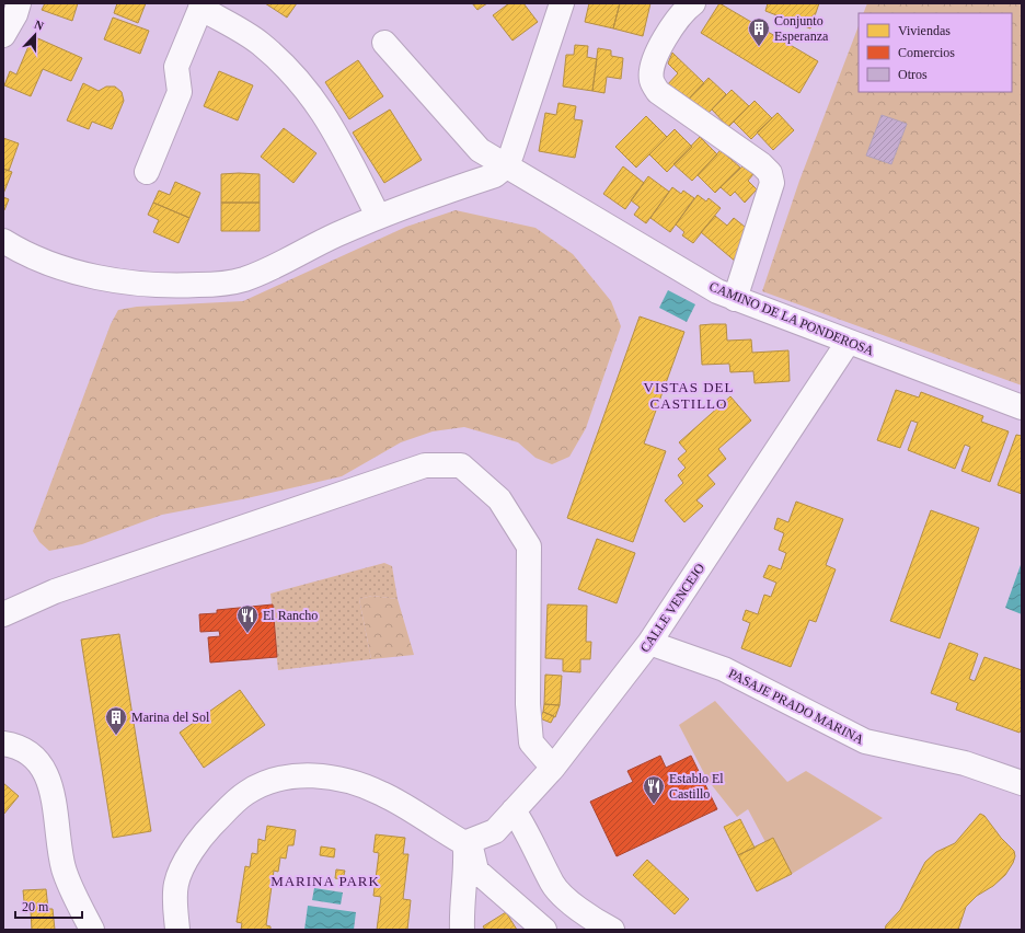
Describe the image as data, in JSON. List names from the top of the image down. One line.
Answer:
{"streets":{"street":["CAMINO DE LA PONDEROSA","CALLE VENCEJO","PASAJE PRADO MARINA"]},"crossings":[["CAMINO DE LA PONDEROSA","CALLE VENCEJO"],["CALLE VENCEJO","PASAJE PRADO MARINA"]],"districts":["VISTAS DEL CASTILLO","MARINA PARK"],"places":{"building":["Conjunto Esperanza","Marina del Sol"],"restaurant":["El Rancho","Establo El Castillo"]},"legend":["Viviendas","Comercios","Otros"],"scale_bar":"20 m","north":"top"}
